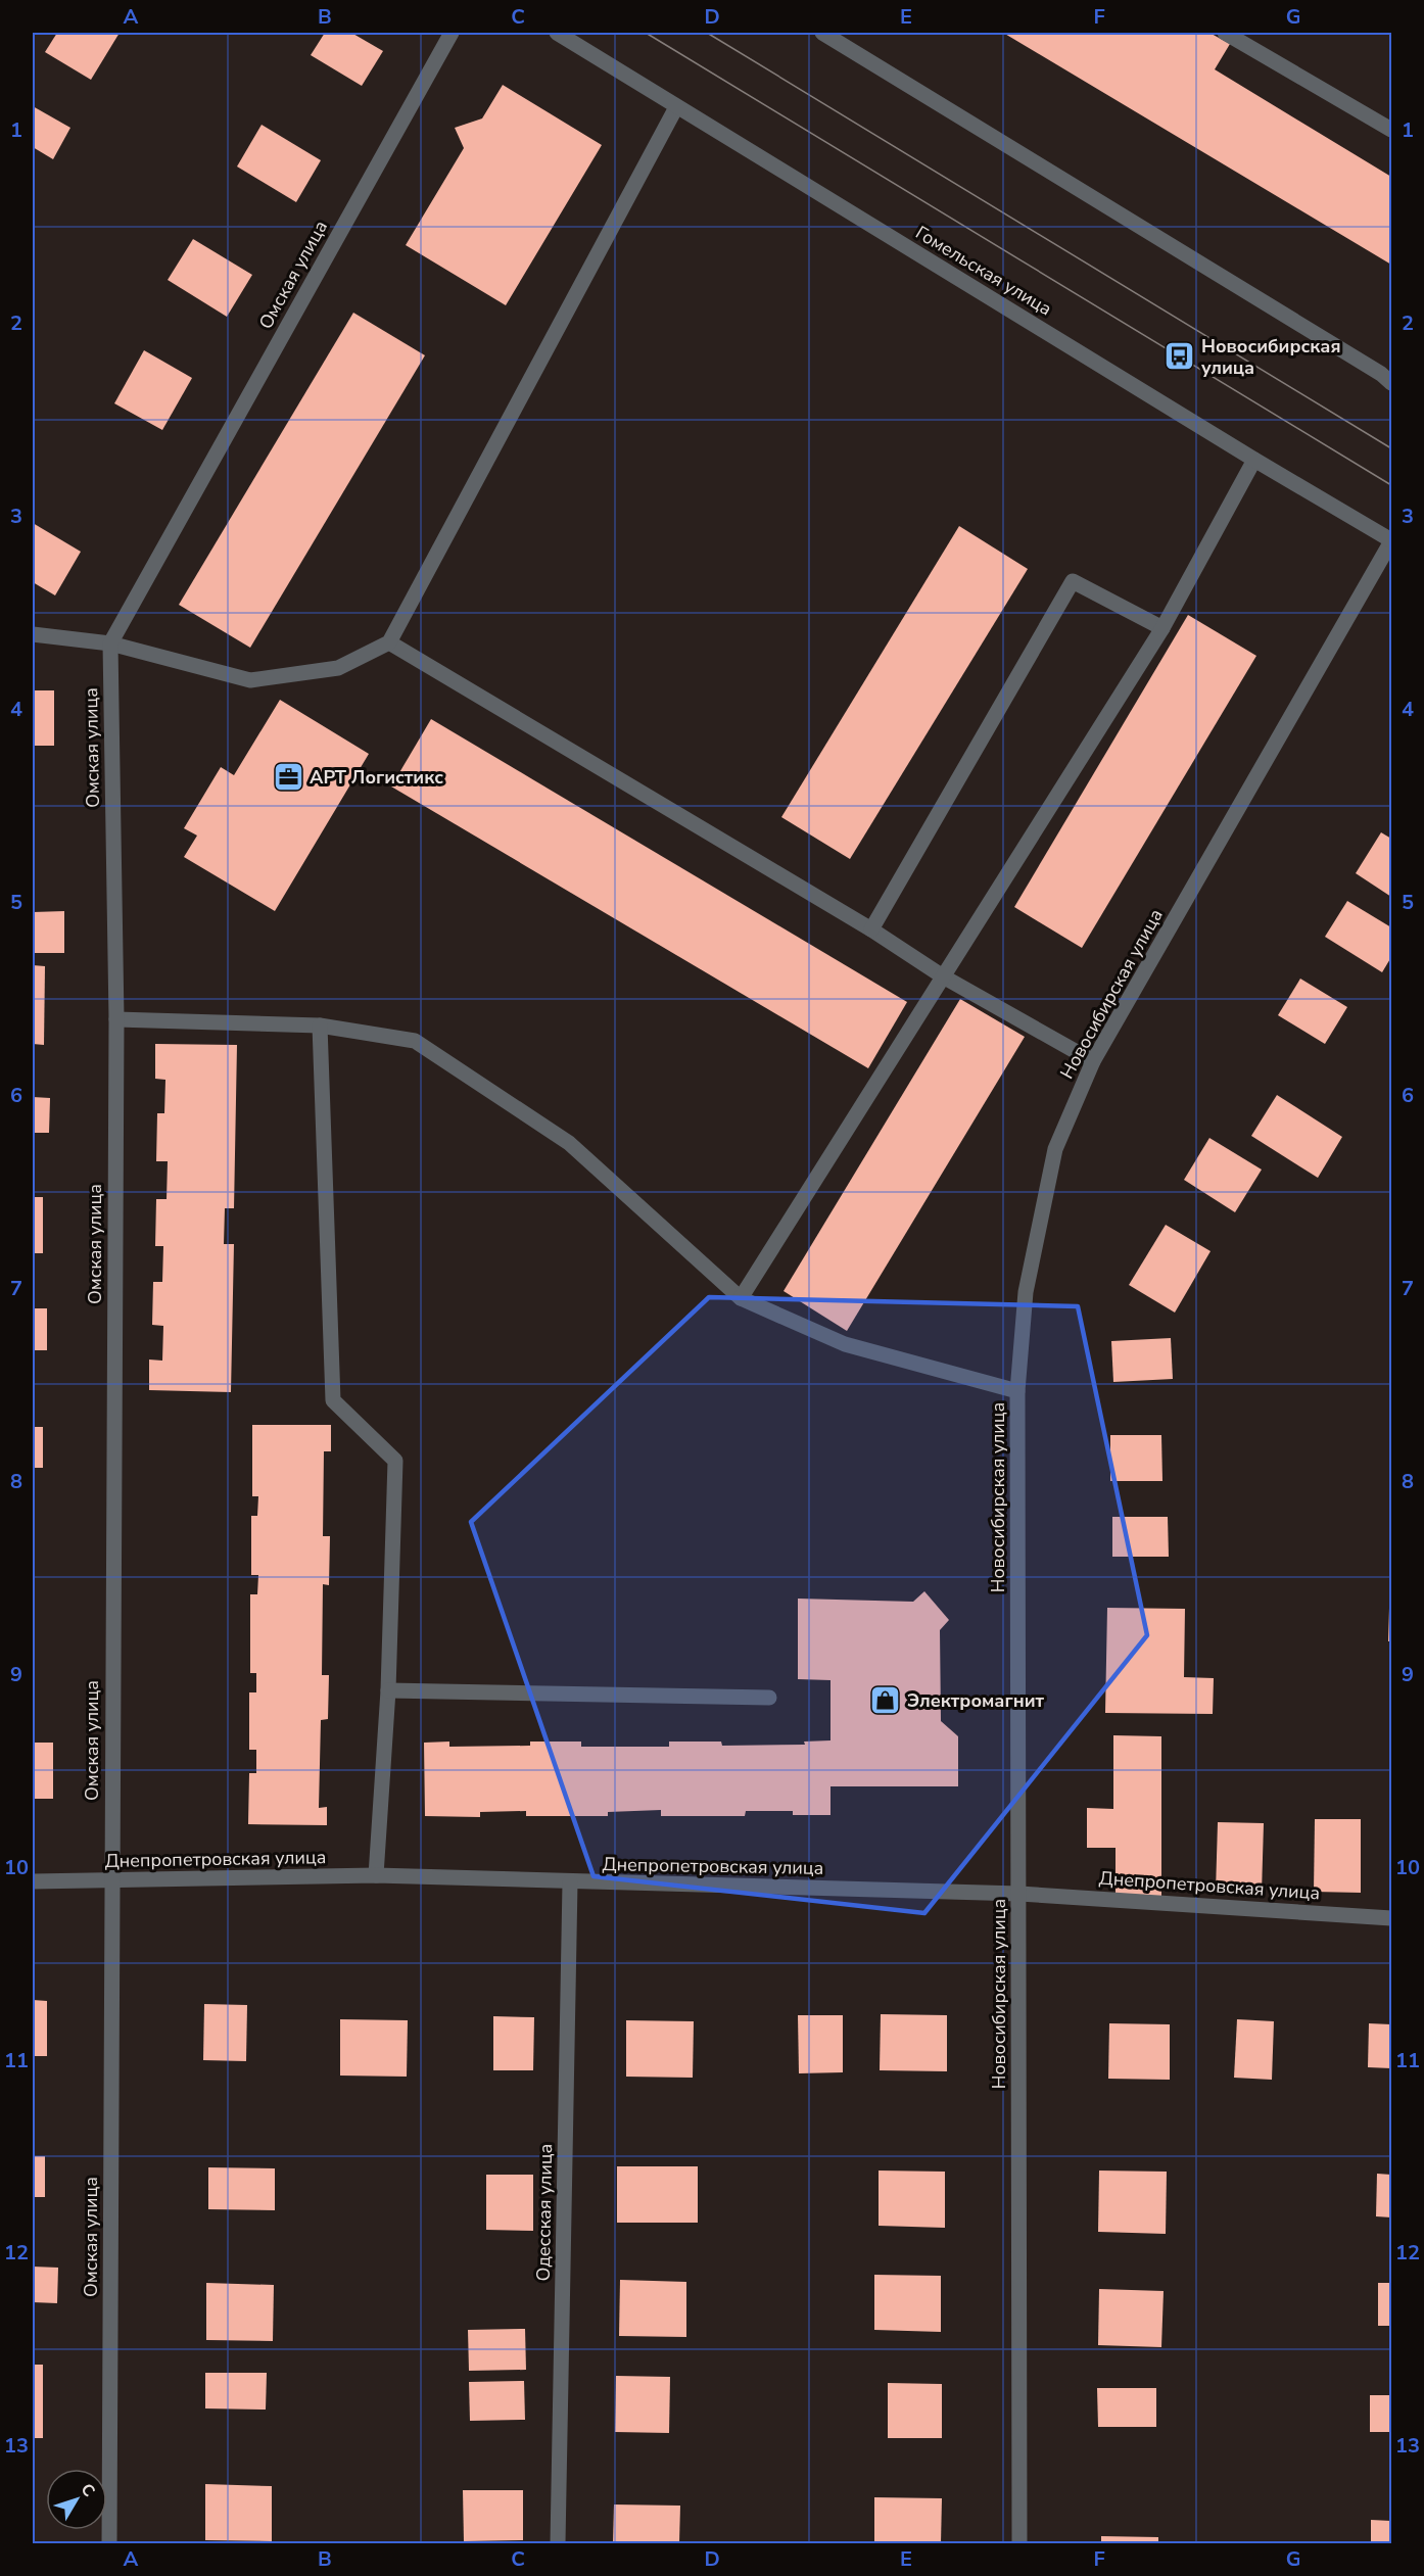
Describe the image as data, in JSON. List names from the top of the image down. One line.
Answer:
{"streets":{"street":["Гомельская улица","Омская улица","Новосибирская улица","Днепропетровская улица","Одесская улица"]},"crossings":[["Гомельская улица","Новосибирская улица"],["Омская улица","Днепропетровская улица"],["Новосибирская улица","Днепропетровская улица"],["Днепропетровская улица","Одесская улица"]],"places":{"bus stop":["Новосибирская улица"],"office":["АРТ Логистикс"],"shop":["Электромагнит"]},"north":"top right","grid":{"columns":["A","B","C","D","E","F","G"],"rows":["1","2","3","4","5","6","7","8","9","10","11","12","13"]}}
